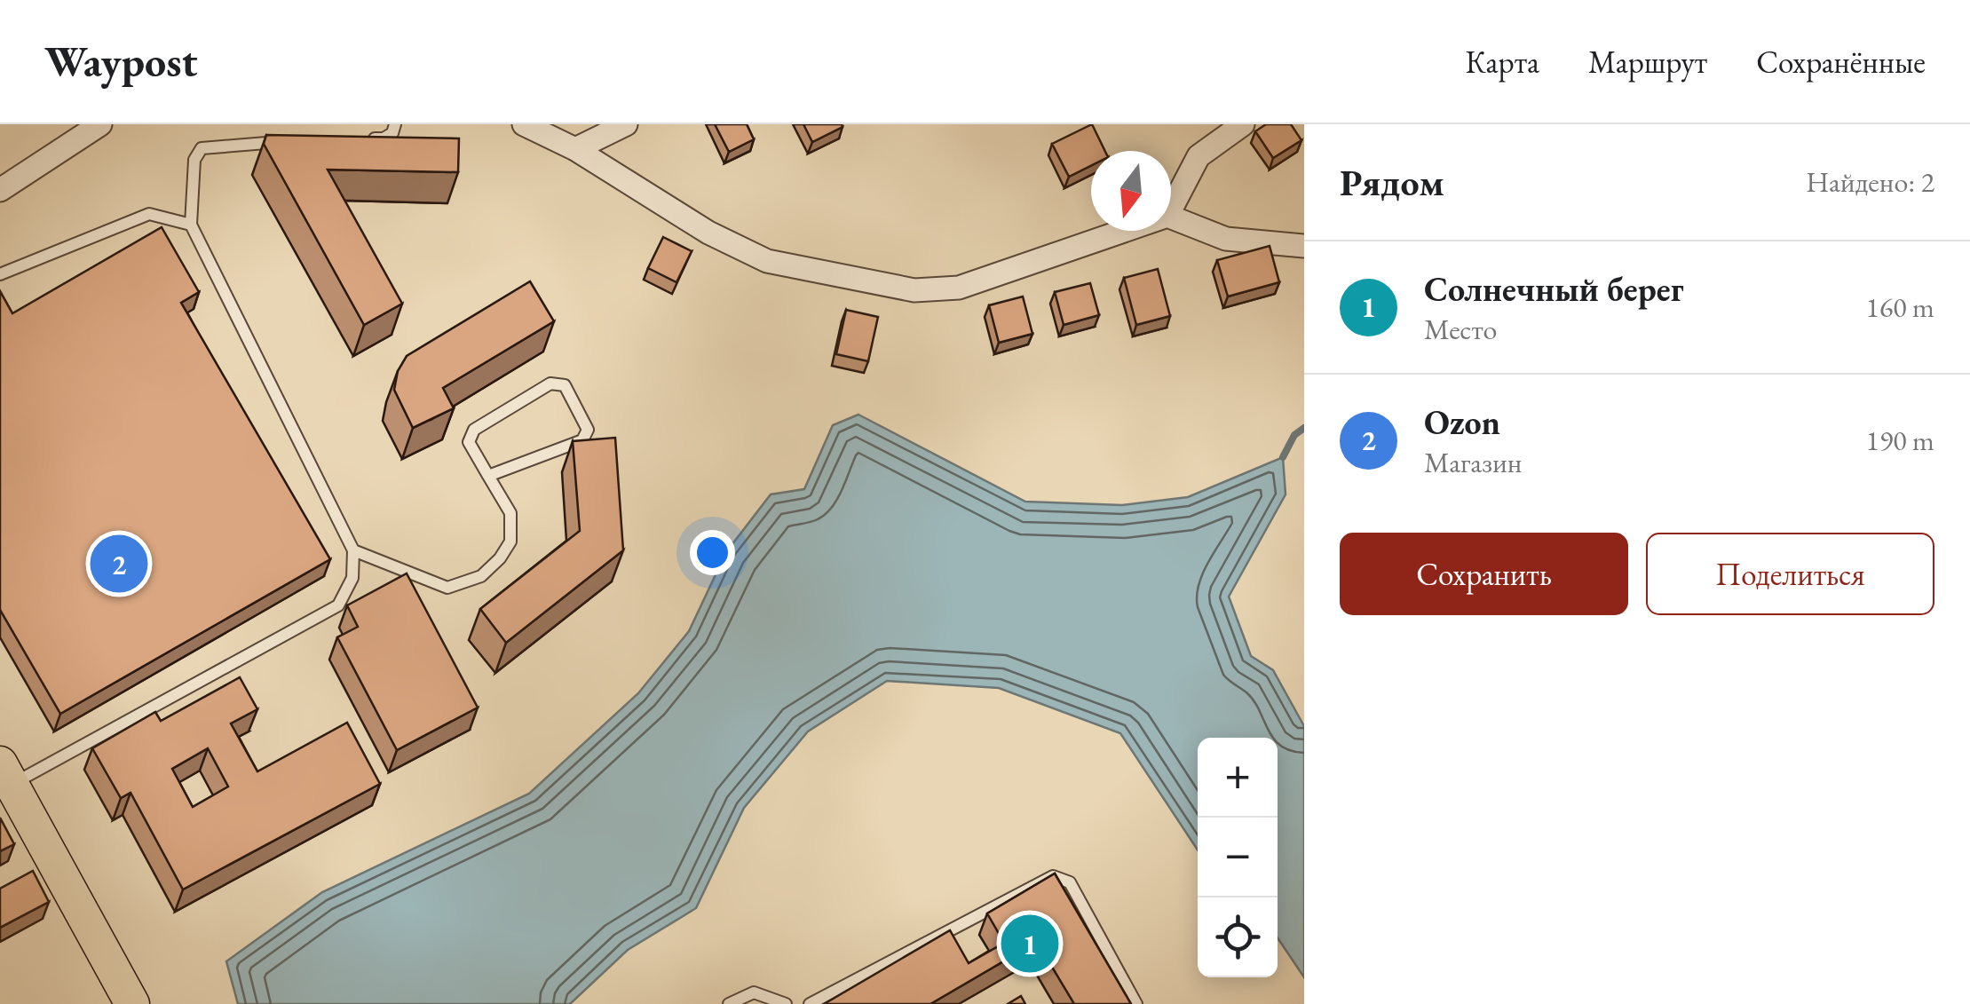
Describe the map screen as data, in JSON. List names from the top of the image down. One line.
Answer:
{"north":"bottom","page":{"header":"Waypost","nav":["Карта","Маршрут","Сохранённые"],"heading":["Рядом","Найдено: 2"],"list":[{"mark":"1","name":"Солнечный берег","note":"Место","value":"160 m"},{"mark":"2","name":"Ozon","note":"Магазин","value":"190 m"}],"buttons":["Сохранить","Поделиться"],"pins":["2","1"],"map_buttons":["+","−"]}}
